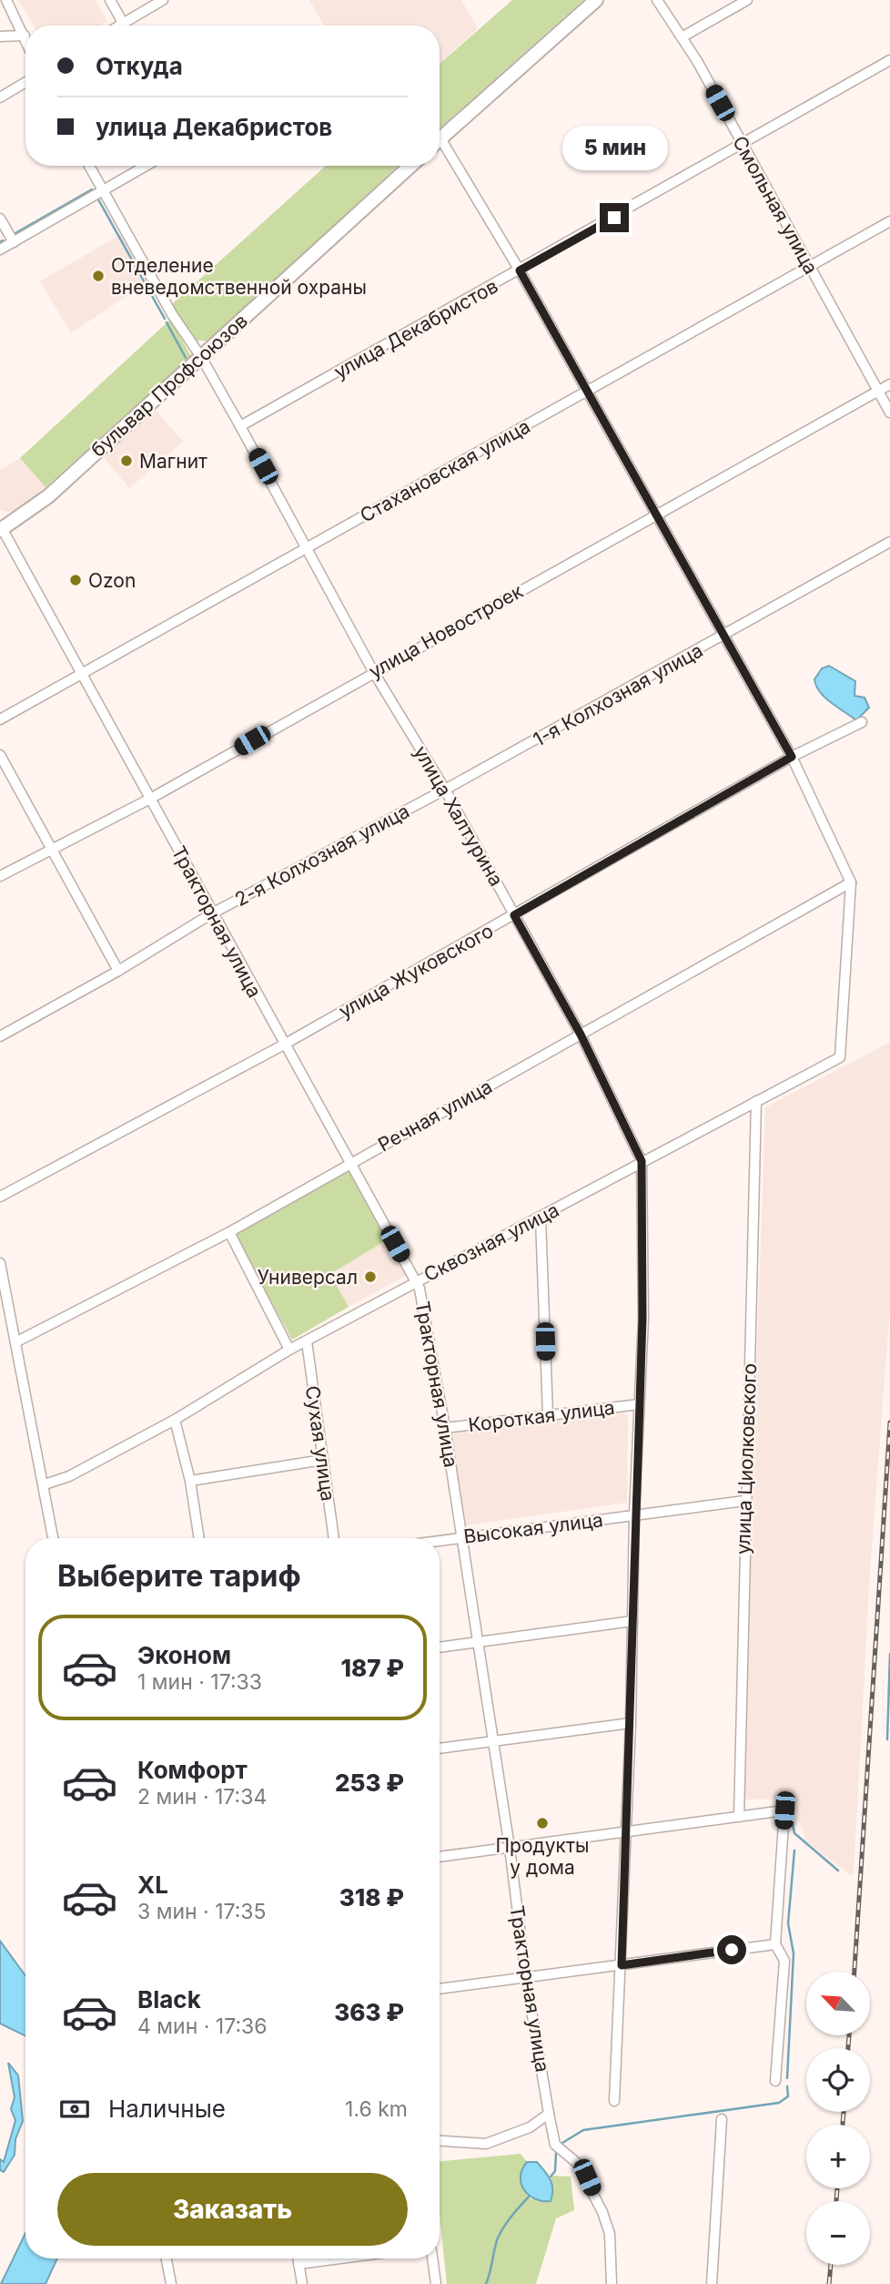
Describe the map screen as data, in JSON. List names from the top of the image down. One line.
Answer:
{"streets":{"main road":["бульвар Профсоюзов"],"street":["Смольная улица","улица Декабристов","Стахановская улица","улица Новостроек","1-я Колхозная улица","улица Халтурина","2-я Колхозная улица","Тракторная улица","улица Жуковского","Речная улица","Сквозная улица","Короткая улица","Сухая улица","улица Циолковского","Высокая улица"]},"crossings":[["Смольная улица","улица Декабристов"],["Смольная улица","Стахановская улица"],["Смольная улица","улица Новостроек"],["улица Декабристов","улица Халтурина"],["бульвар Профсоюзов","улица Халтурина"],["бульвар Профсоюзов","Тракторная улица"],["Стахановская улица","улица Халтурина"],["Стахановская улица","Тракторная улица"],["улица Новостроек","улица Халтурина"],["улица Новостроек","Тракторная улица"],["1-я Колхозная улица","улица Халтурина"],["1-я Колхозная улица","2-я Колхозная улица"],["улица Халтурина","2-я Колхозная улица"],["улица Халтурина","улица Жуковского"],["улица Халтурина","Речная улица"],["улица Халтурина","Сквозная улица"],["улица Халтурина","Короткая улица"],["улица Халтурина","Высокая улица"],["2-я Колхозная улица","Тракторная улица"],["Тракторная улица","улица Жуковского"],["Тракторная улица","Речная улица"],["Тракторная улица","Сквозная улица"],["Тракторная улица","Короткая улица"],["Тракторная улица","Высокая улица"],["Речная улица","Сквозная улица"],["Сквозная улица","Сухая улица"],["Сквозная улица","улица Циолковского"],["улица Циолковского","Высокая улица"]],"places":["Отделение вневедомственной охраны","Магнит","Ozon","Универсал","Продукты у дома"],"north":"top left","page":{"banner":["Откуда","улица Декабристов"],"bubble":"5 мин","heading":"Выберите тариф","list":[{"name":"Эконом","note":"1 мин · 17:33","value":"187 ₽"},{"name":"Комфорт","note":"2 мин · 17:34","value":"253 ₽"},{"name":"XL","note":"3 мин · 17:35","value":"318 ₽"},{"name":"Black","note":"4 мин · 17:36","value":"363 ₽"}],"map_buttons":["+","−"],"pay":["Наличные","1.6 km"],"buttons":"Заказать"}}
